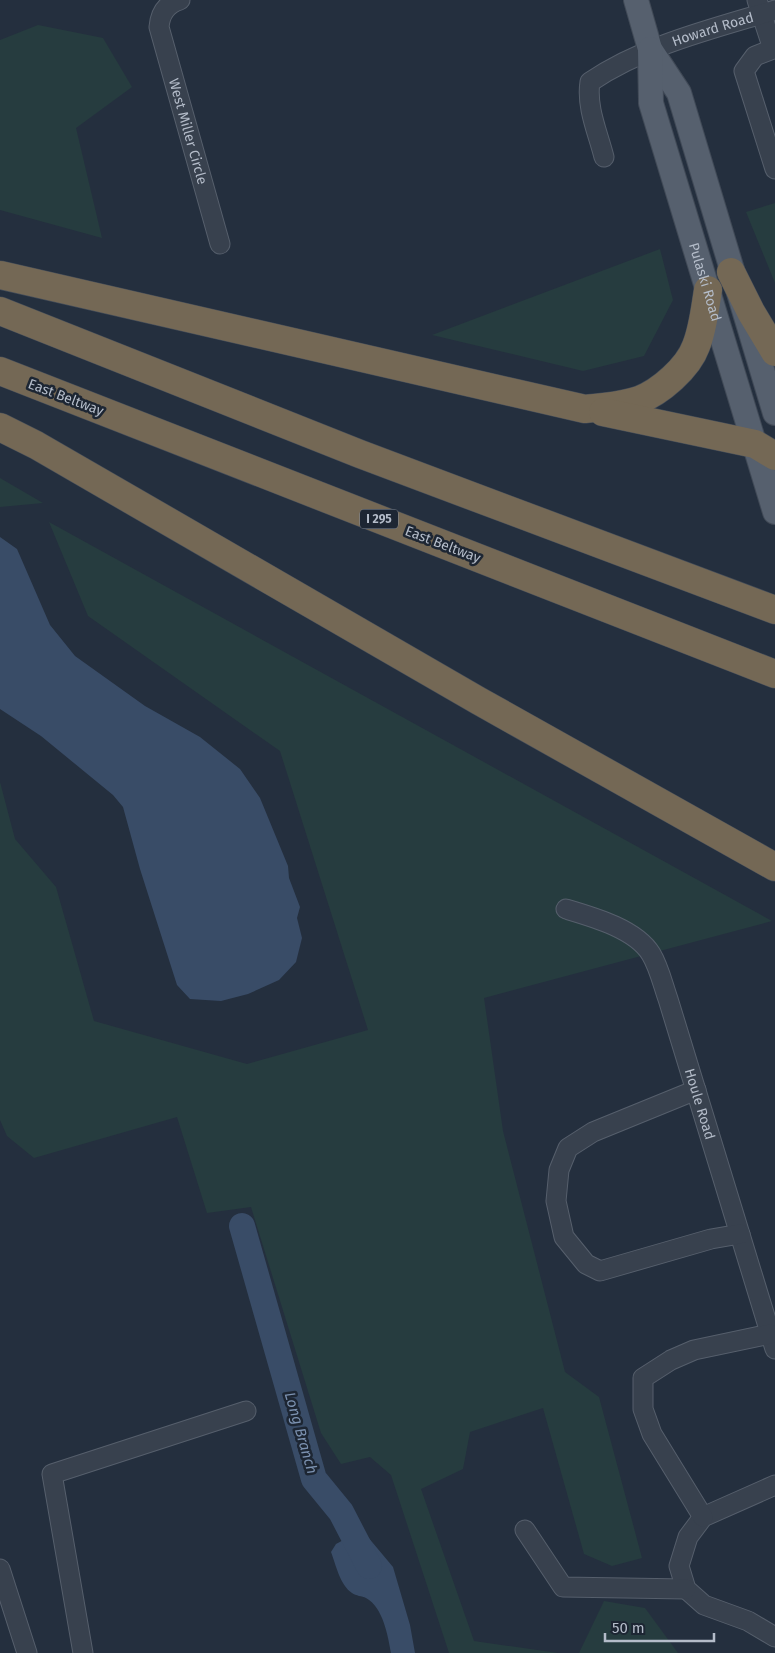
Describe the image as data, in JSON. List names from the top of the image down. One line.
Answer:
{"streets":{"highway":["East Beltway","I 295"],"main road":["Pulaski Road"],"street":["Howard Road","West Miller Circle","Houle Road"]},"crossings":[["Howard Road","Pulaski Road"]],"water":["Long Branch"],"scale_bar":"50 m"}
